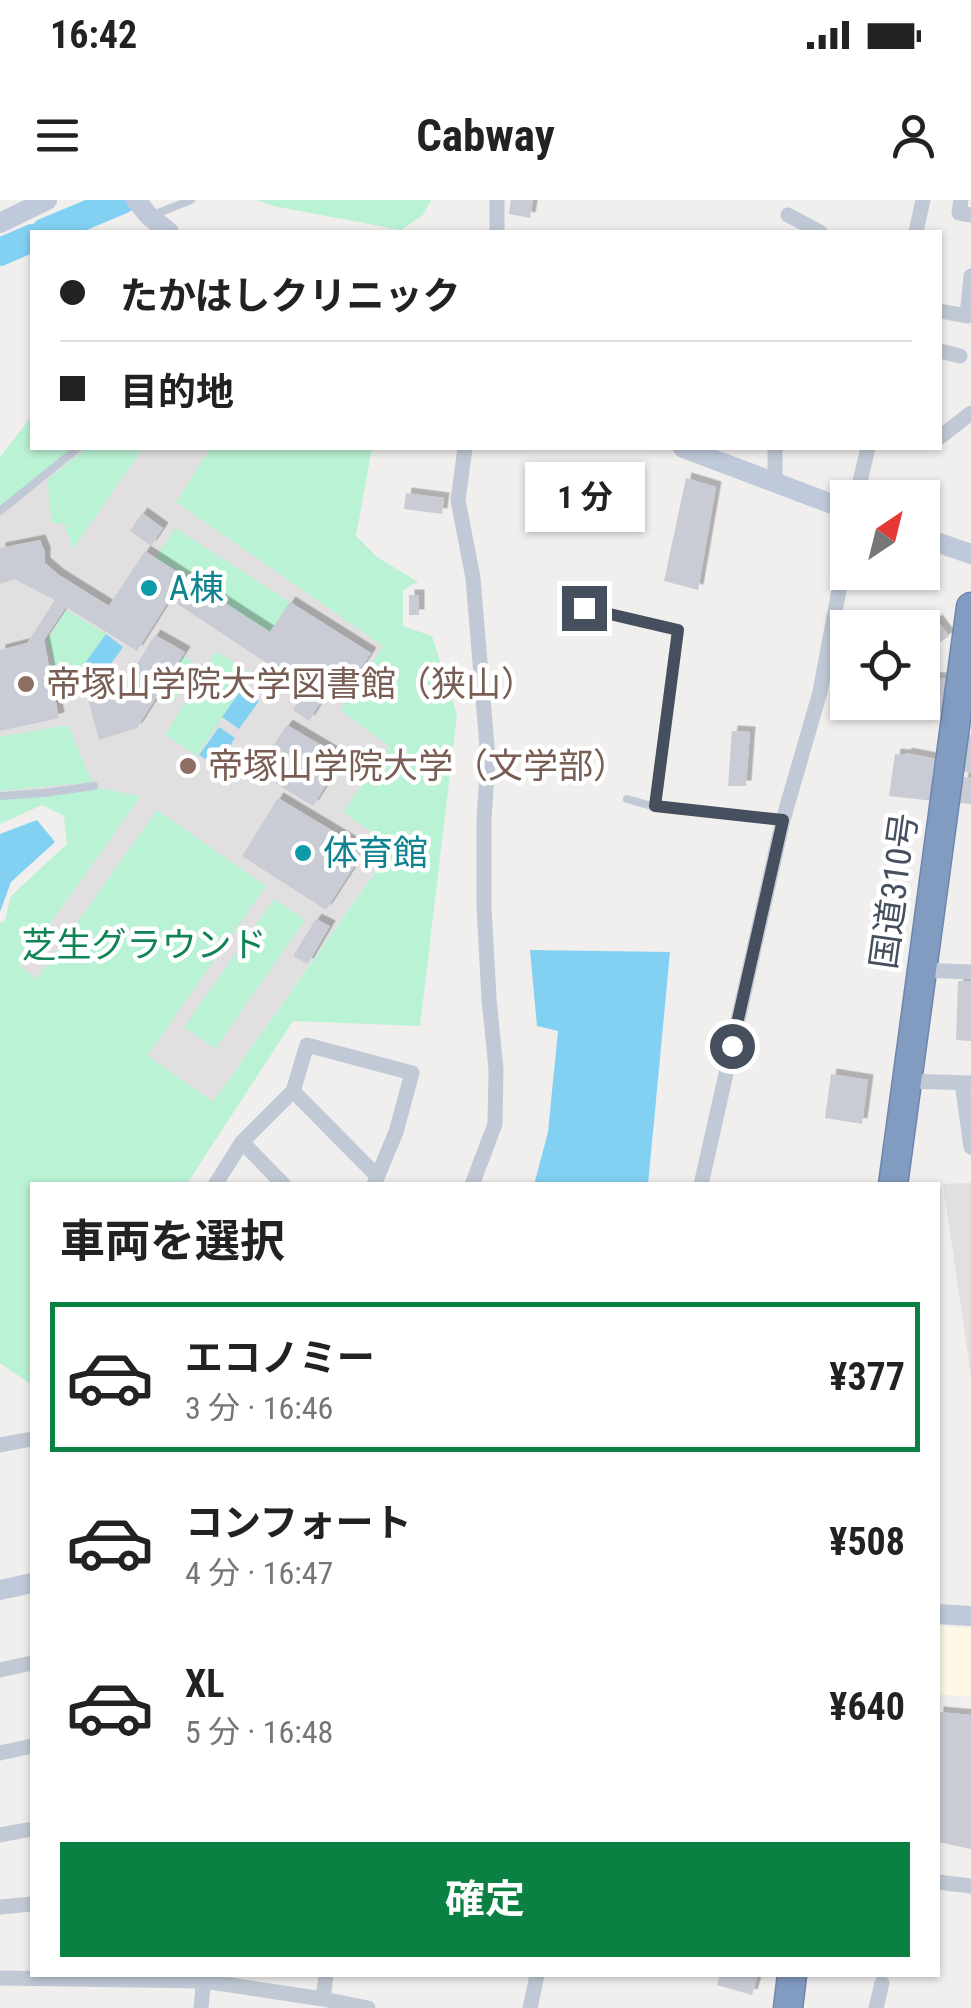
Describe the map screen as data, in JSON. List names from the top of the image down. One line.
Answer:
{"streets":{"highway":["国道310号"]},"parks":["芝生グラウンド"],"places":["A棟","帝塚山学院大学図書館（狭山）","帝塚山学院大学（文学部）","体育館"],"north":"top right","page":{"status":"16:42","header":"Cabway","banner":["たかはしクリニック","目的地"],"bubble":"1 分","heading":"車両を選択","list":[{"name":"エコノミー","note":"3 分 · 16:46","value":"¥377"},{"name":"コンフォート","note":"4 分 · 16:47","value":"¥508"},{"name":"XL","note":"5 分 · 16:48","value":"¥640"}],"buttons":"確定"}}
